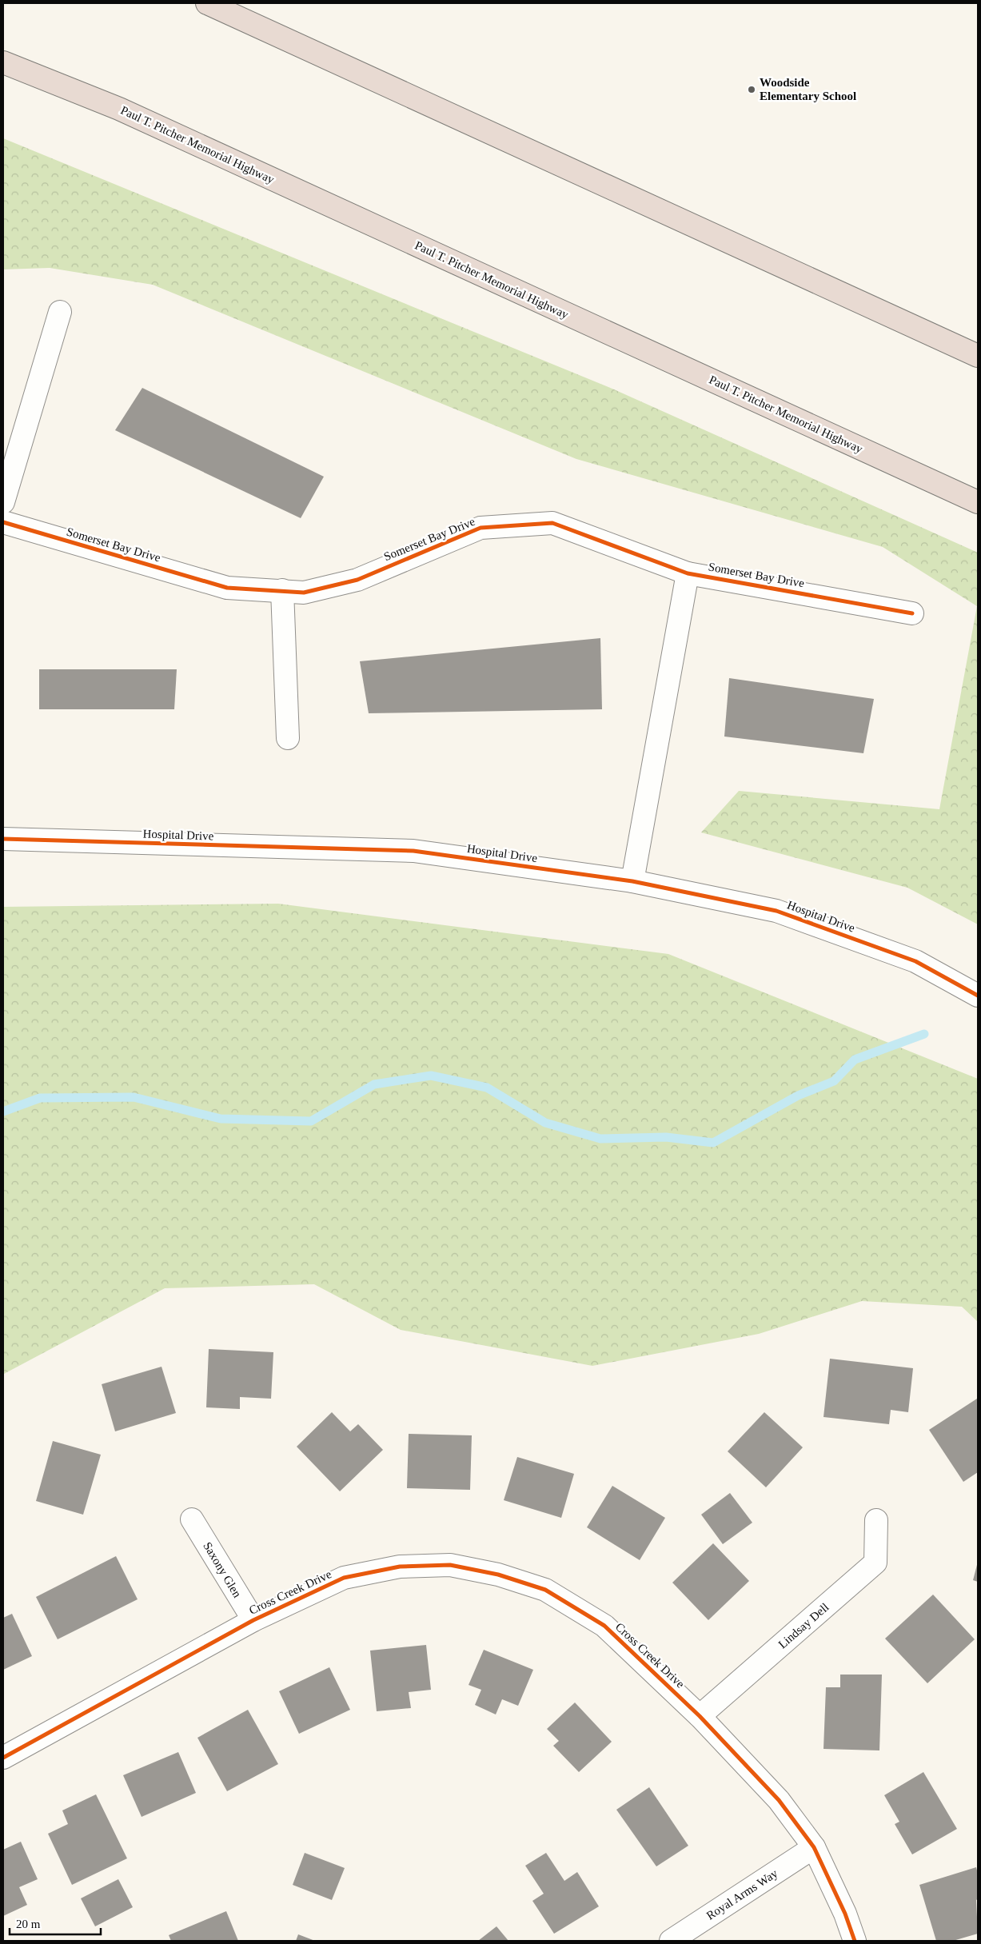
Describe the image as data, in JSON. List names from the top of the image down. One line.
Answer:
{"streets":{"highway":["Paul T. Pitcher Memorial Highway"],"street":["Somerset Bay Drive","Hospital Drive","Saxony Glen","Cross Creek Drive","Lindsay Dell","Royal Arms Way"]},"crossings":[["Saxony Glen","Cross Creek Drive"],["Cross Creek Drive","Lindsay Dell"],["Cross Creek Drive","Royal Arms Way"]],"places":["Woodside Elementary School"],"scale_bar":"20 m"}
